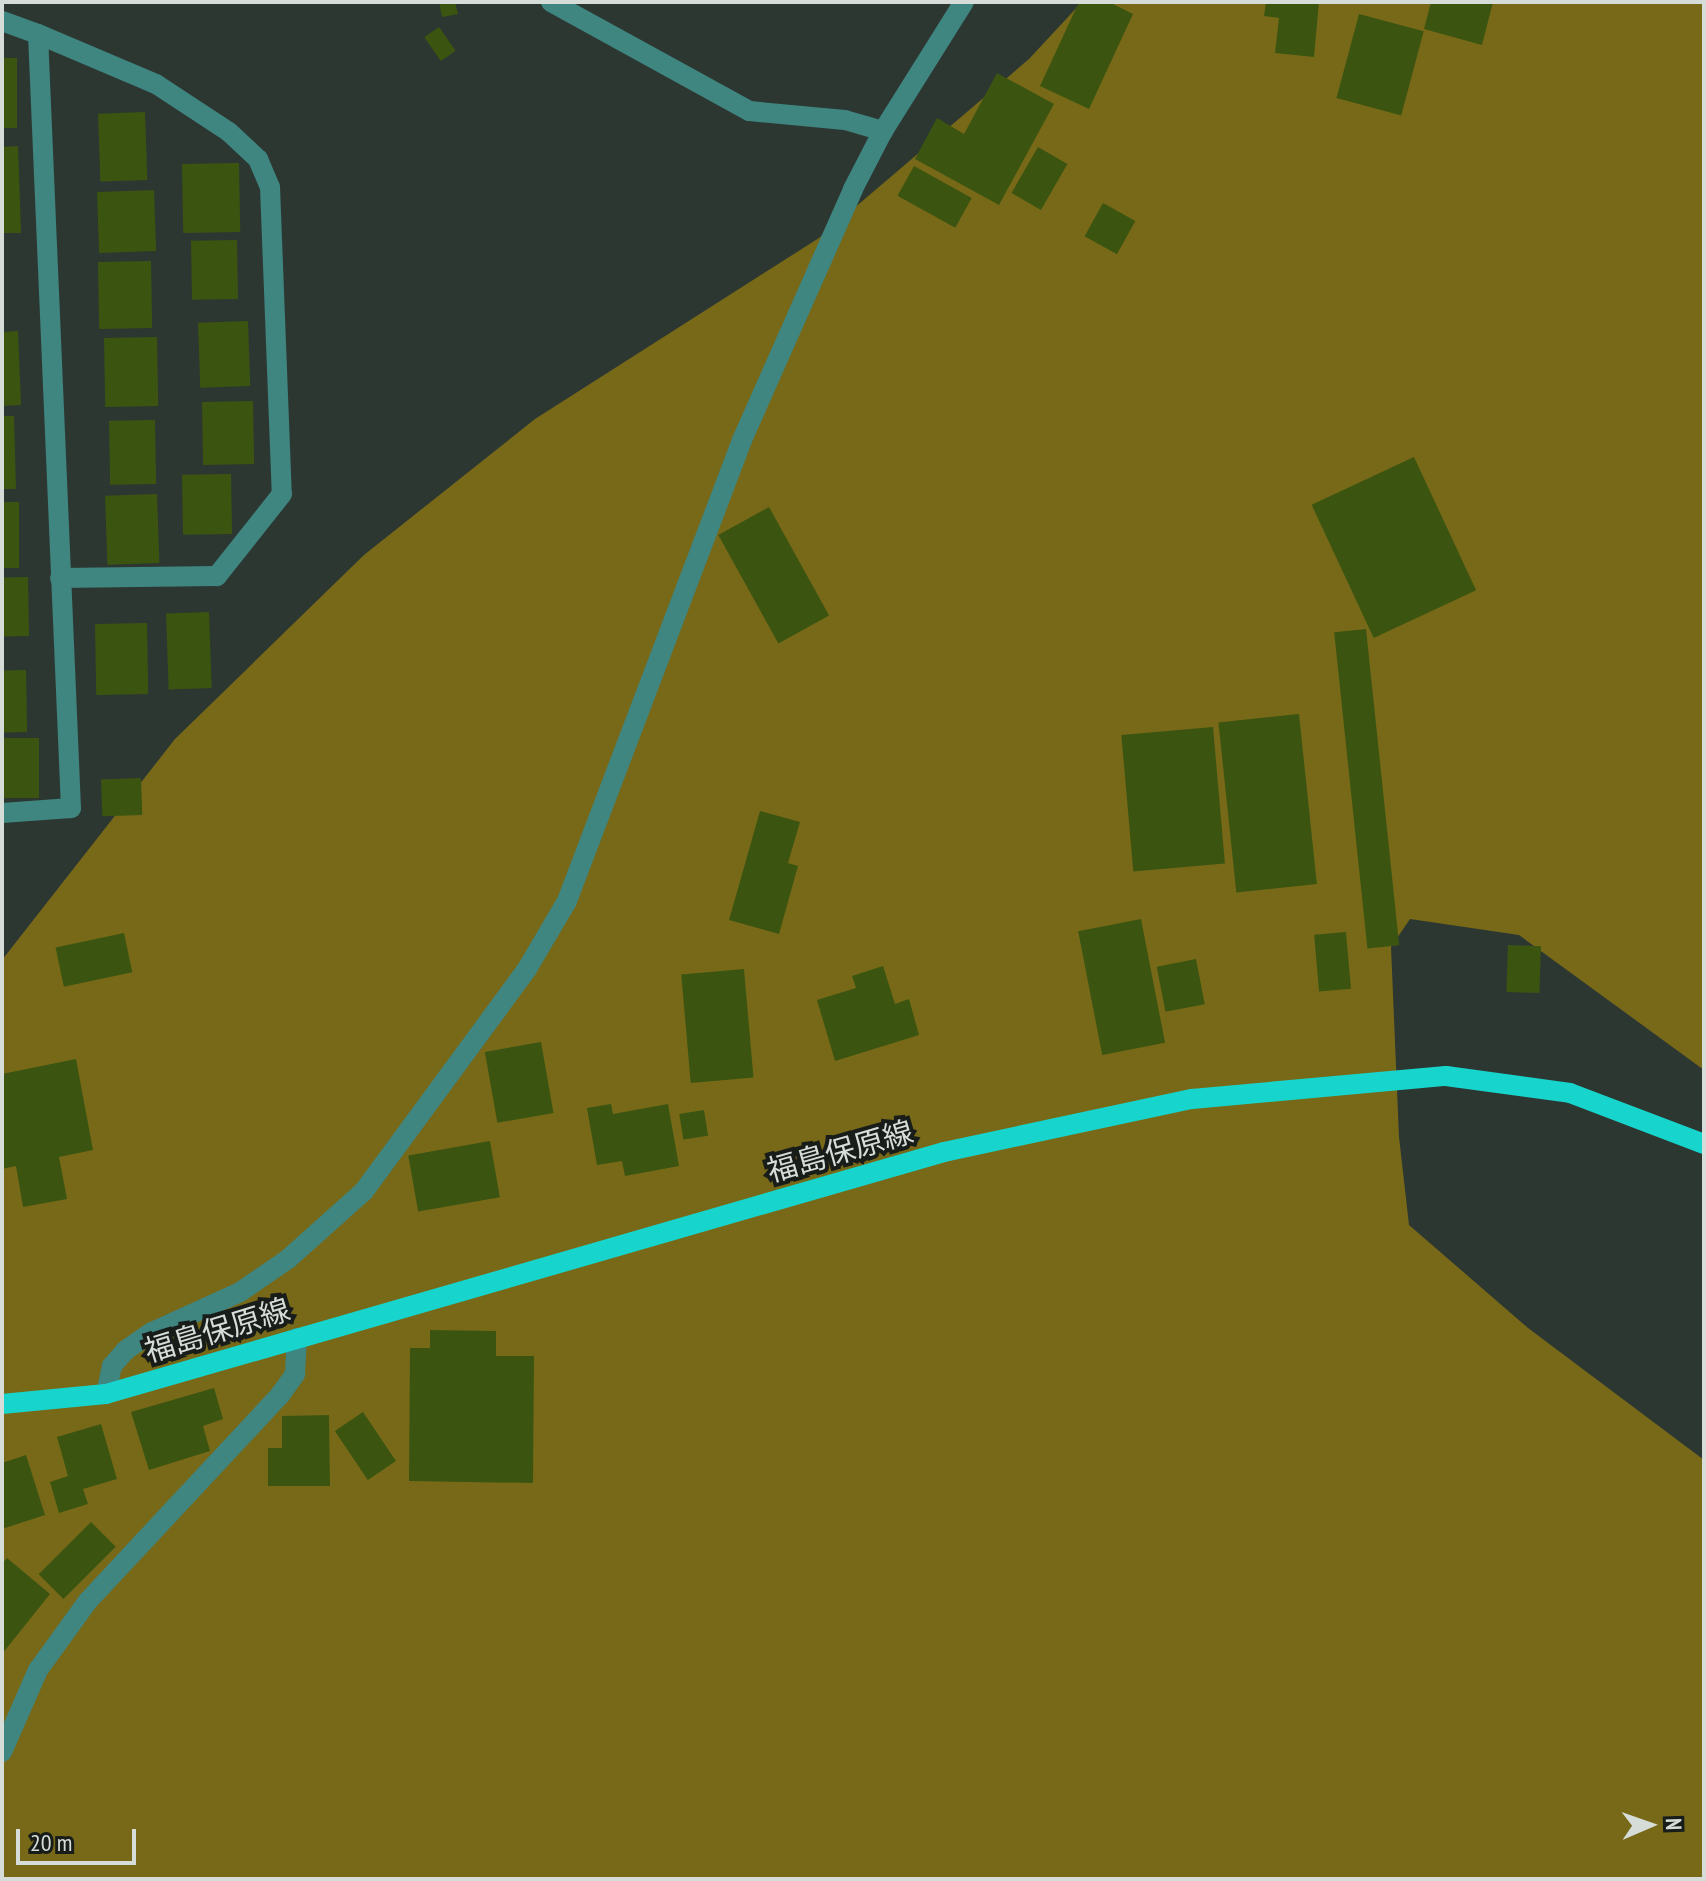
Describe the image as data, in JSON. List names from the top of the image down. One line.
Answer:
{"streets":{"main road":["福島保原線"]},"scale_bar":"20 m","north":"right"}
